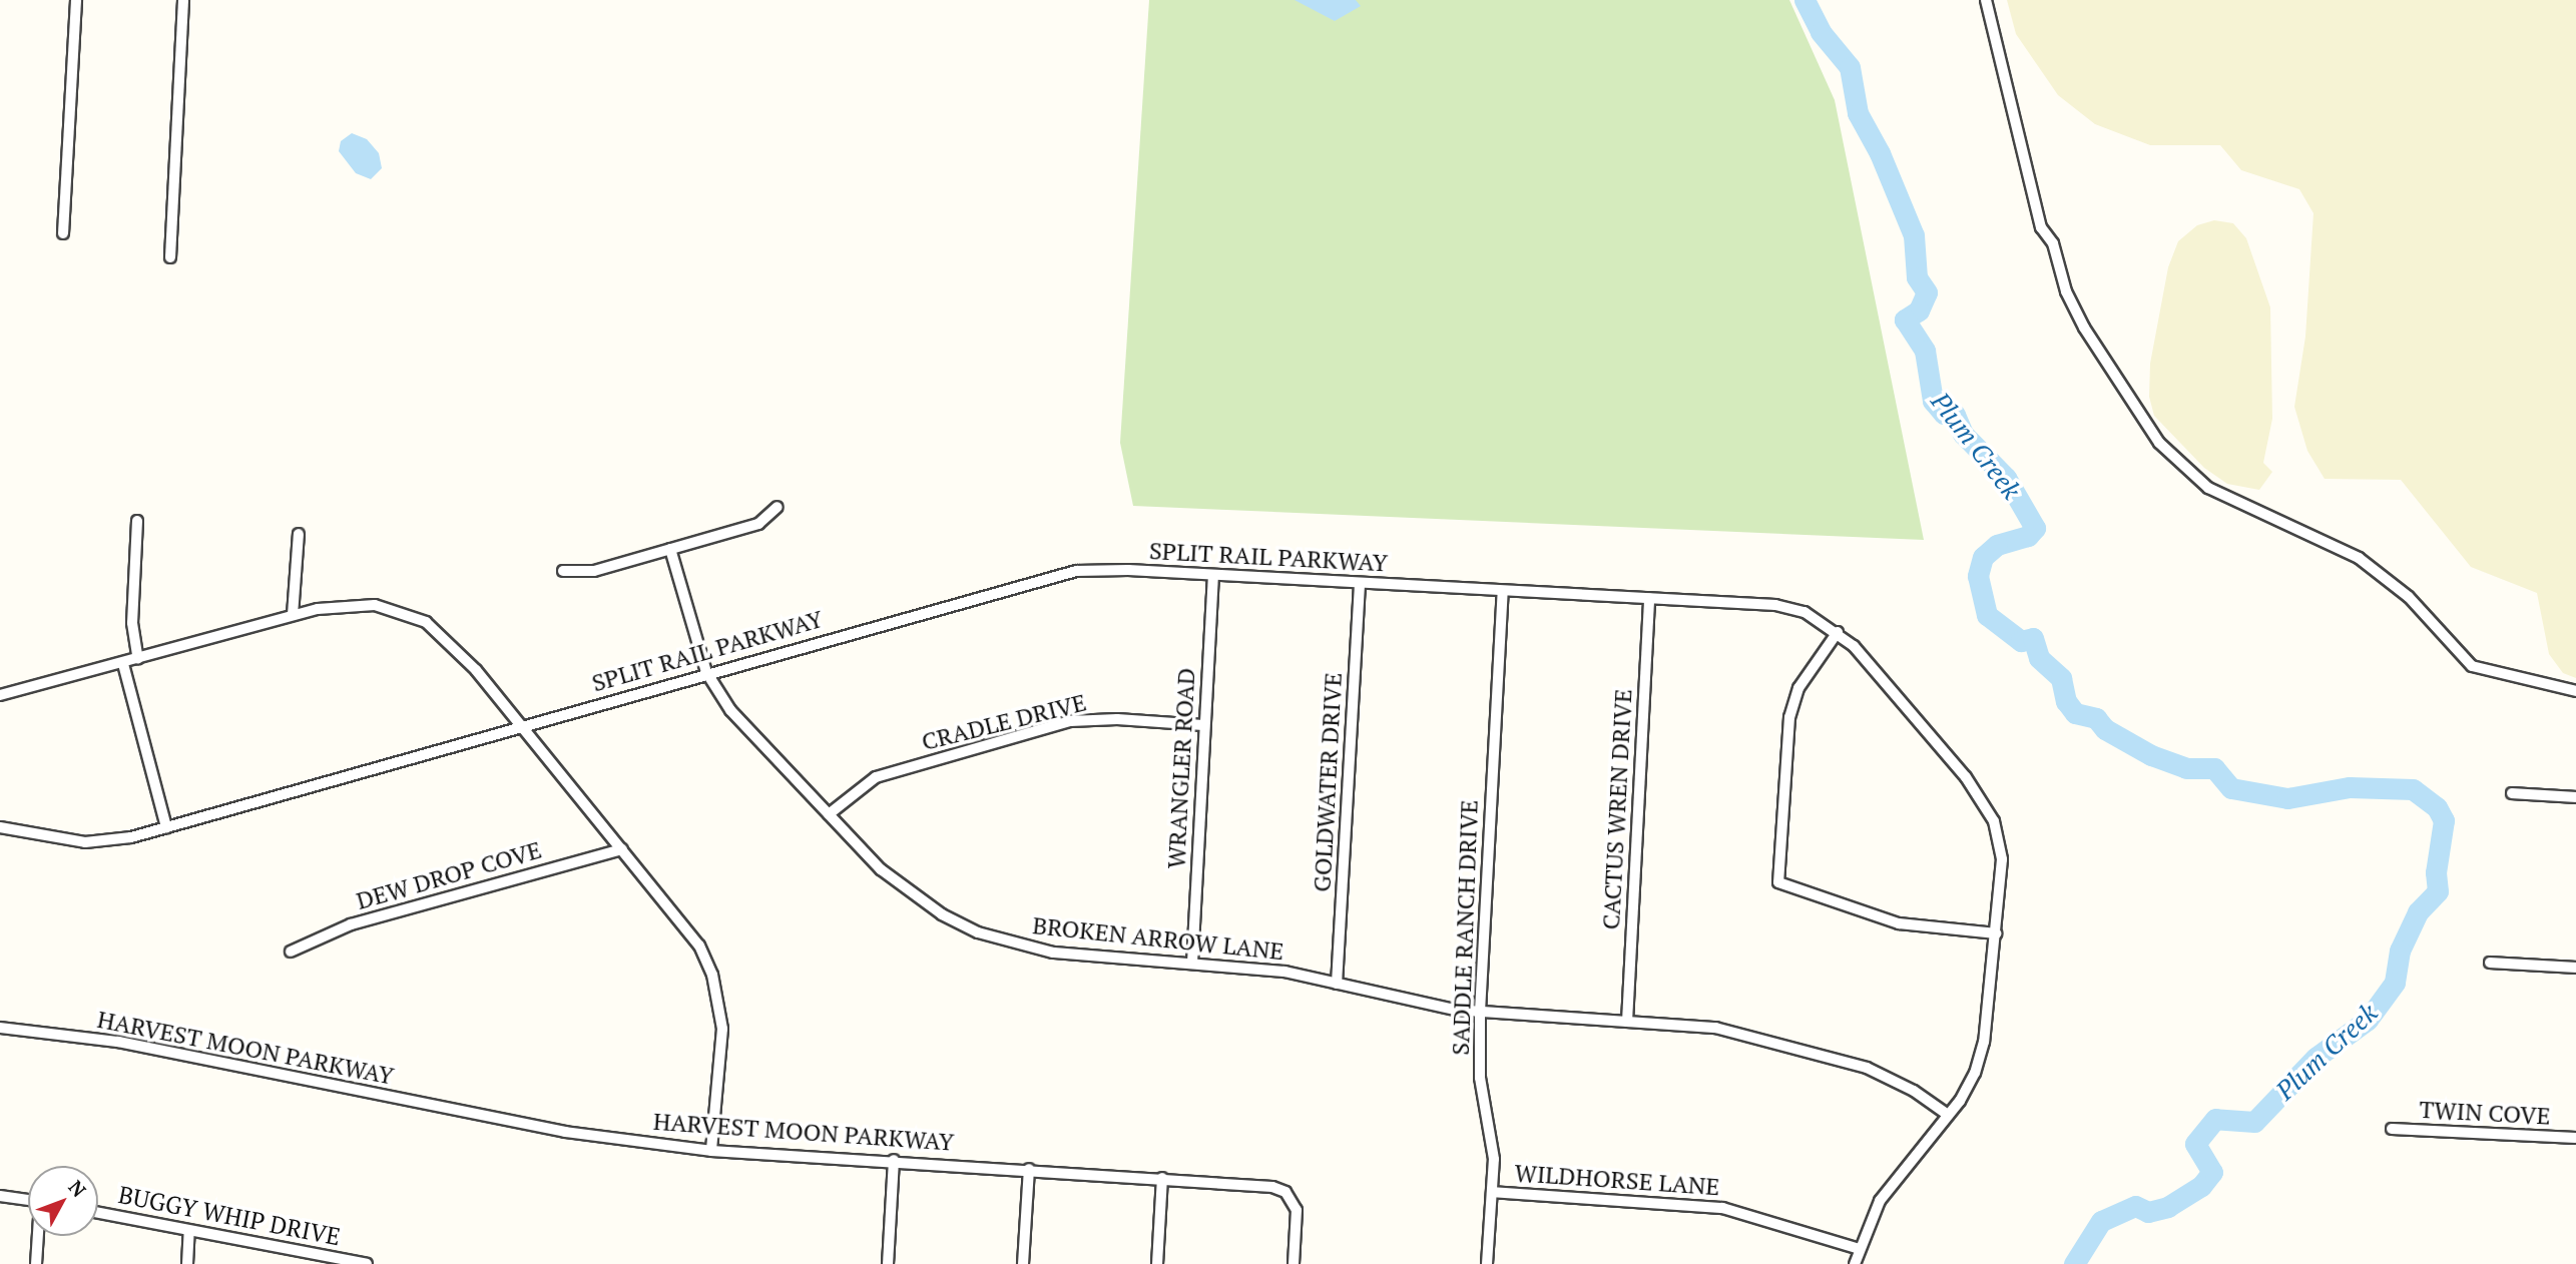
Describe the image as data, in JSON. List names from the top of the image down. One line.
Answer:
{"streets":{"street":["SPLIT RAIL PARKWAY","CRADLE DRIVE","WRANGLER ROAD","GOLDWATER DRIVE","CACTUS WREN DRIVE","DEW DROP COVE","SADDLE RANCH DRIVE","BROKEN ARROW LANE","HARVEST MOON PARKWAY","TWIN COVE","WILDHORSE LANE","BUGGY WHIP DRIVE"]},"crossings":[["SPLIT RAIL PARKWAY","WRANGLER ROAD"],["SPLIT RAIL PARKWAY","GOLDWATER DRIVE"],["SPLIT RAIL PARKWAY","CACTUS WREN DRIVE"],["SPLIT RAIL PARKWAY","SADDLE RANCH DRIVE"],["SPLIT RAIL PARKWAY","BROKEN ARROW LANE"],["SPLIT RAIL PARKWAY","WILDHORSE LANE"],["CRADLE DRIVE","WRANGLER ROAD"],["CRADLE DRIVE","BROKEN ARROW LANE"],["WRANGLER ROAD","BROKEN ARROW LANE"],["GOLDWATER DRIVE","BROKEN ARROW LANE"],["CACTUS WREN DRIVE","BROKEN ARROW LANE"],["SADDLE RANCH DRIVE","BROKEN ARROW LANE"],["SADDLE RANCH DRIVE","WILDHORSE LANE"]],"water":["Plum Creek"],"north":"top right"}
